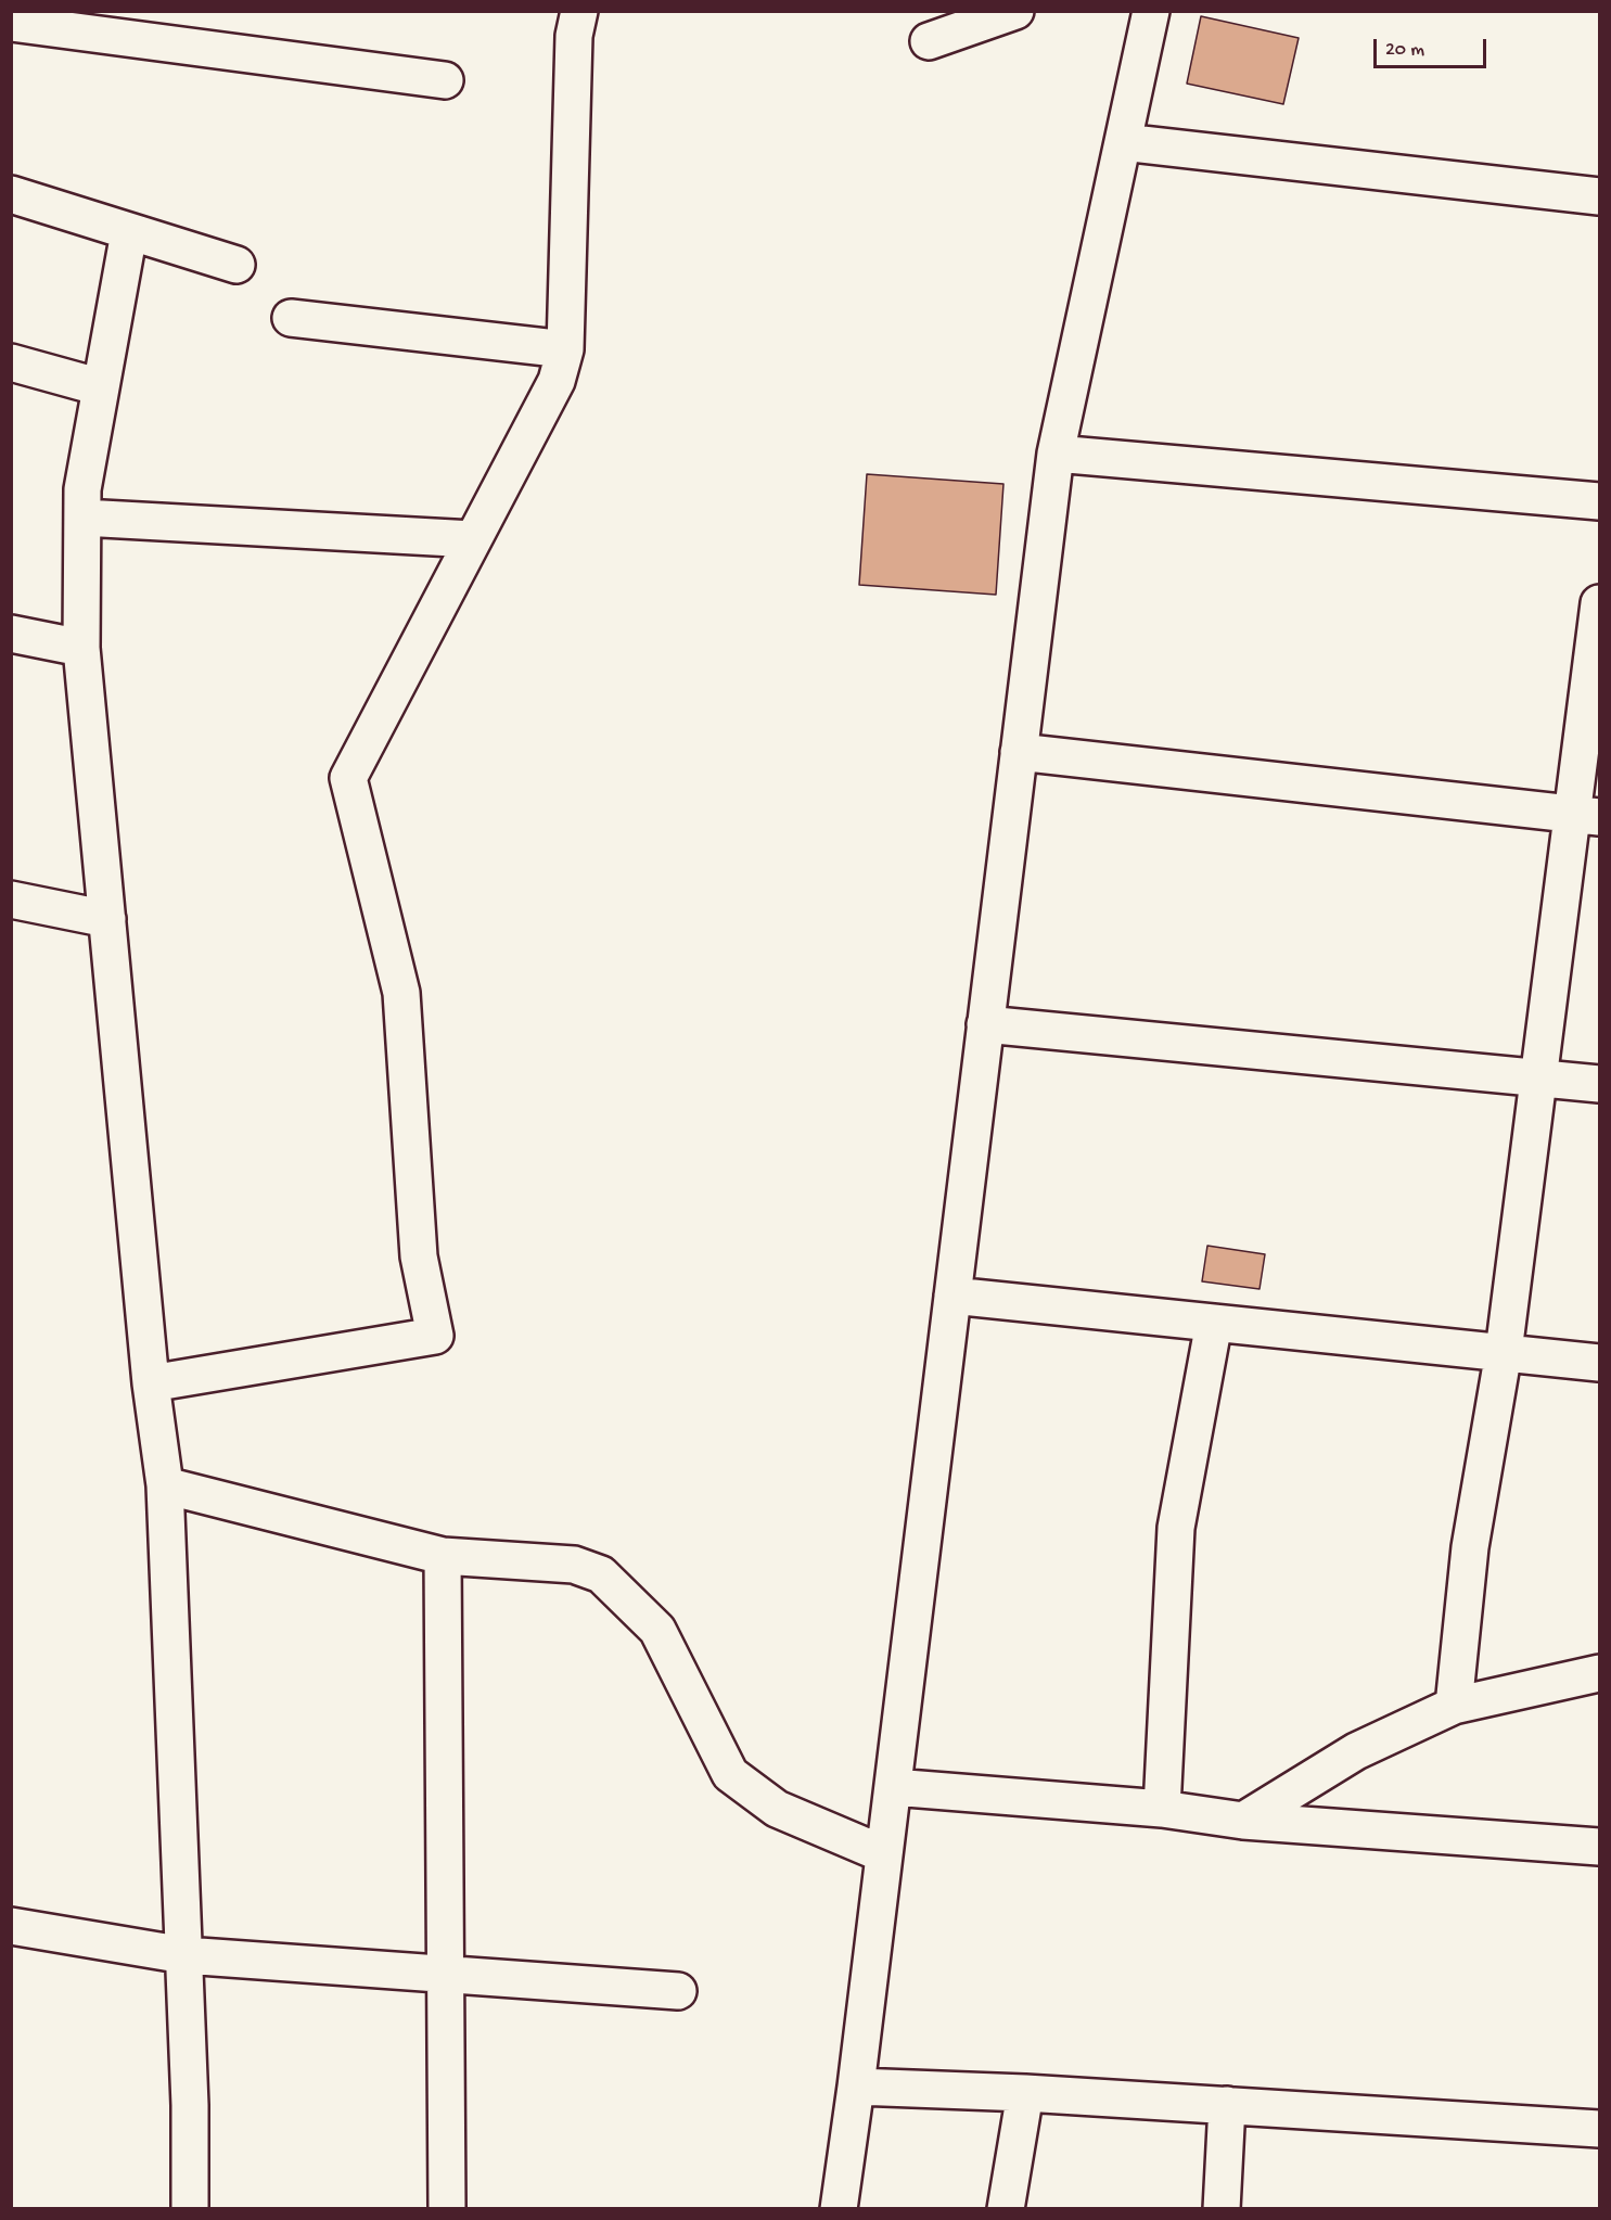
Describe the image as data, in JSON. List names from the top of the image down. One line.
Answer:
{"scale_bar":"20 m"}
